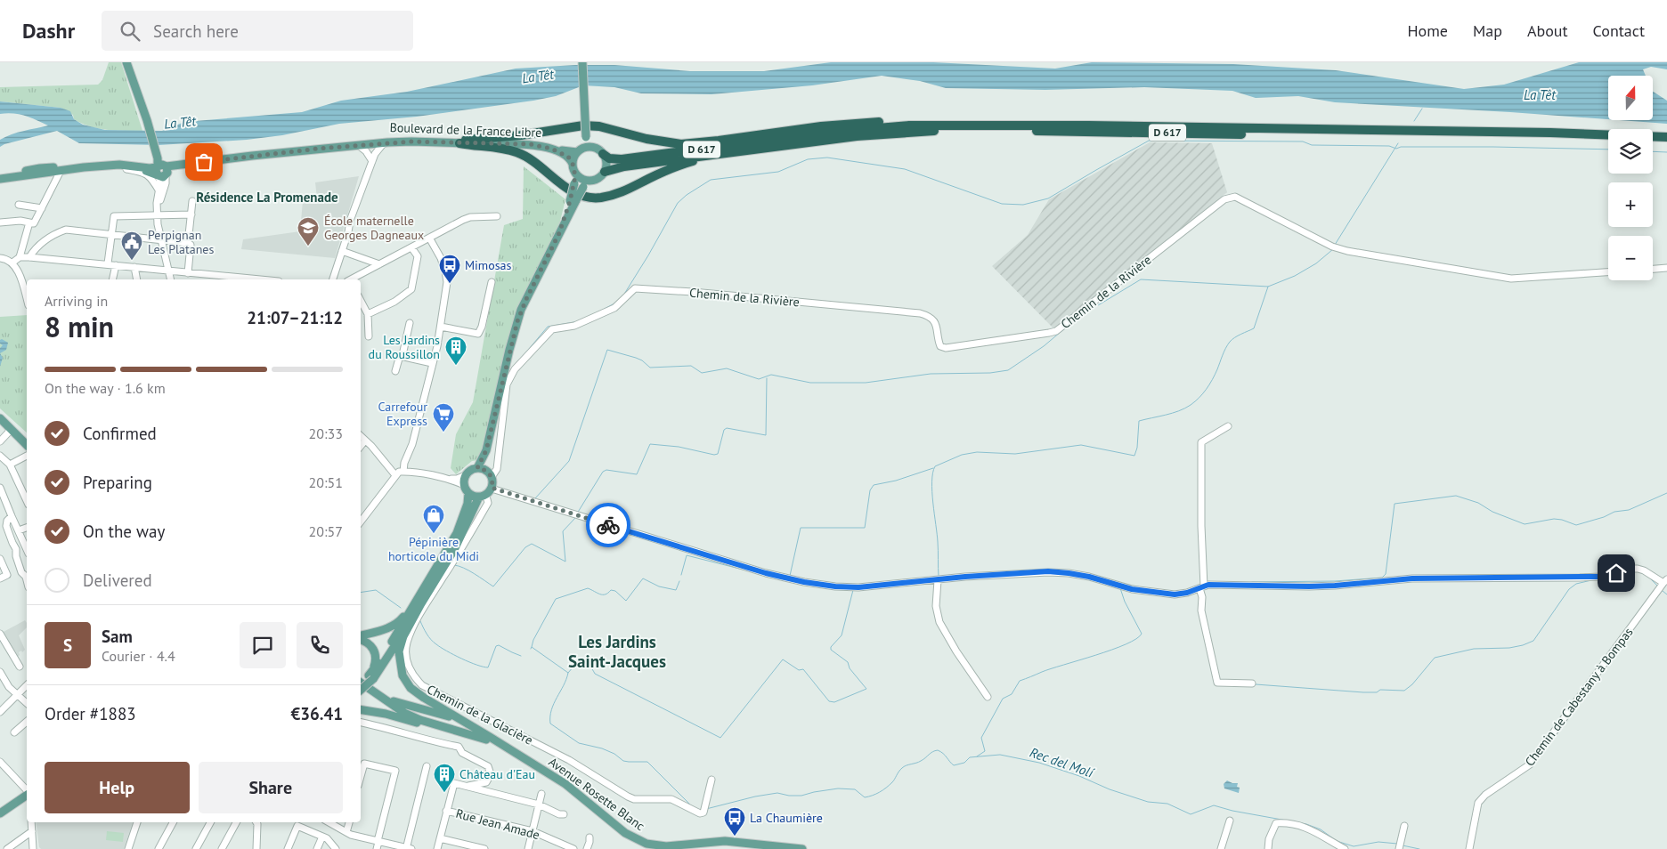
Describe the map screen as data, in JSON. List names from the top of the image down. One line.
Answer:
{"streets":{"highway":["D 617"],"main road":["Boulevard de la France Libre","Avenue Rosette Blanc"],"street":["Chemin de la Rivière","Chemin de Cabestany à Bompas","Chemin de la Glacière","Rue Jean Amade"]},"crossings":[["Boulevard de la France Libre","D 617"],["Chemin de la Rivière","Chemin de la Glacière"]],"districts":["Résidence La Promenade","Les Jardins Saint-Jacques"],"water":["La Têt","Rec del Molí"],"places":{"school or university":["École maternelle Georges Dagneaux"],"public building":["Perpignan Les Platanes"],"bus stop":["Mimosas","La Chaumière"],"building":["Les Jardins du Roussillon","Château d'Eau"],"supermarket":["Carrefour Express"],"shop":["Pépinière horticole du Midi"]},"north":"top","page":{"header":"Dashr","search":"Search here","nav":["Home","Map","About","Contact"],"map_buttons":["+","−"],"heading":["8 min","Arriving in","21:07–21:12"],"panel":["Sam","Courier · 4.4","Order #1883","€36.41"],"bar":"On the way · 1.6 km","list":[["Confirmed","20:33"],["Preparing","20:51"],["On the way","20:57"],"Delivered"],"round":"S","buttons":["Help","Share"]}}
